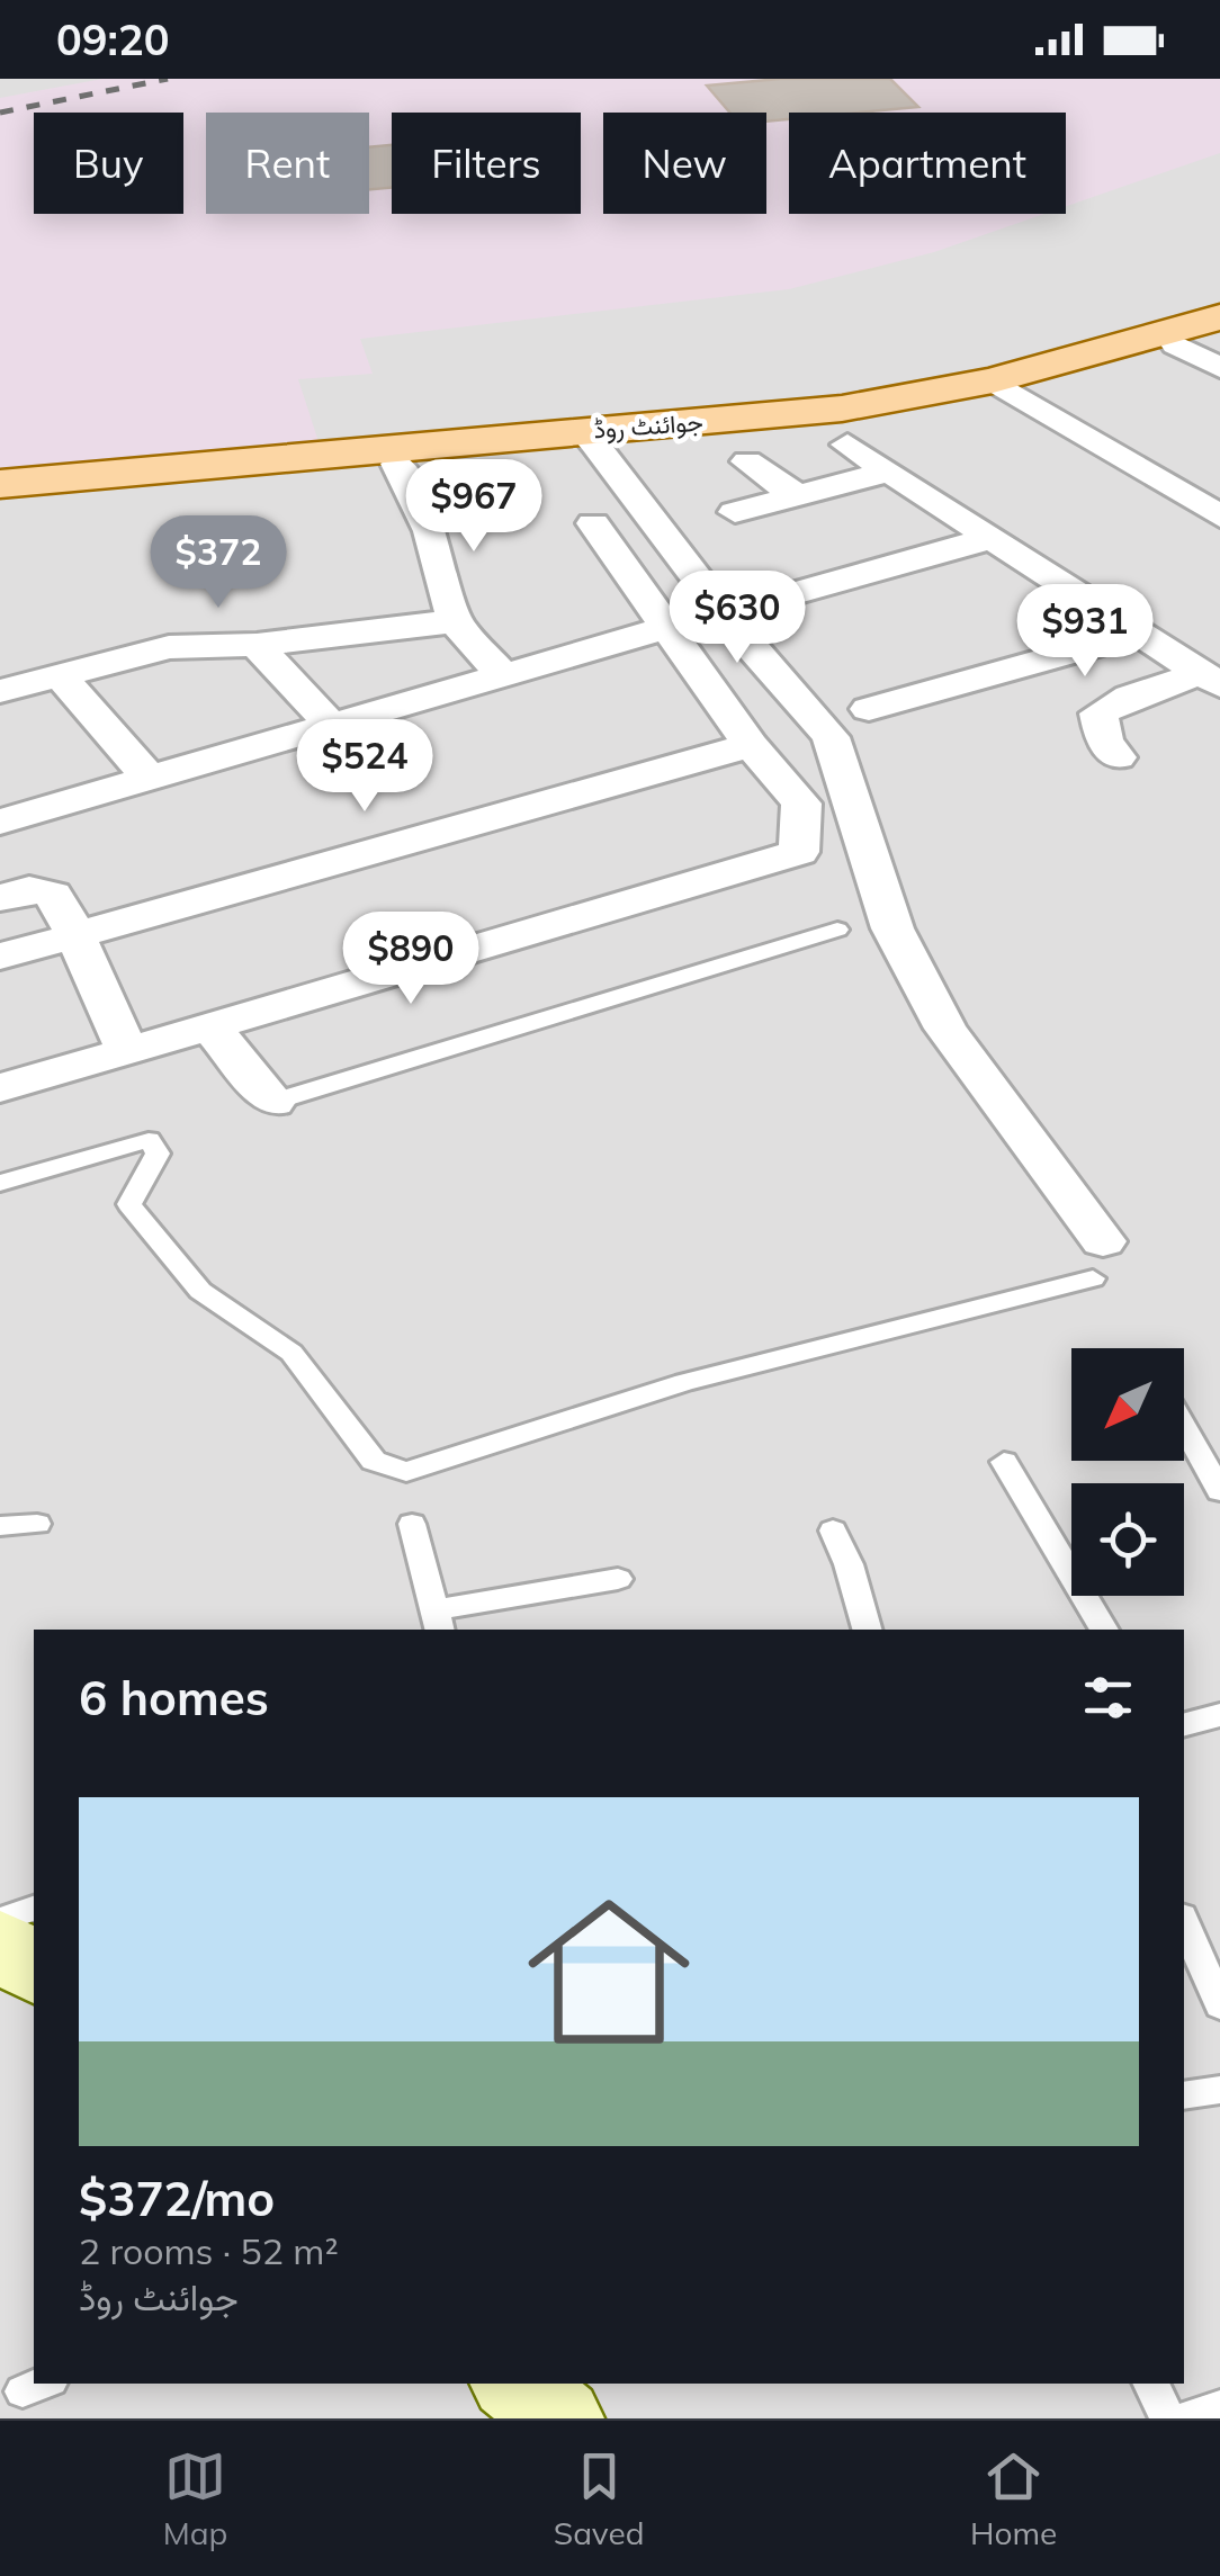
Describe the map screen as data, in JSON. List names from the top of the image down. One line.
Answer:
{"streets":{"main road":["جوائنٹ روڈ"]},"north":"bottom left","page":{"status":"09:20","chip":["Buy","Rent","Filters","New","Apartment"],"price":["$967","$372","$630","$931","$524","$890"],"heading":"6 homes","list":[{"name":"$372/mo","note":"2 rooms · 52 m² · جوائنٹ روڈ"}],"tabs":["Map","Saved","Home"]}}
